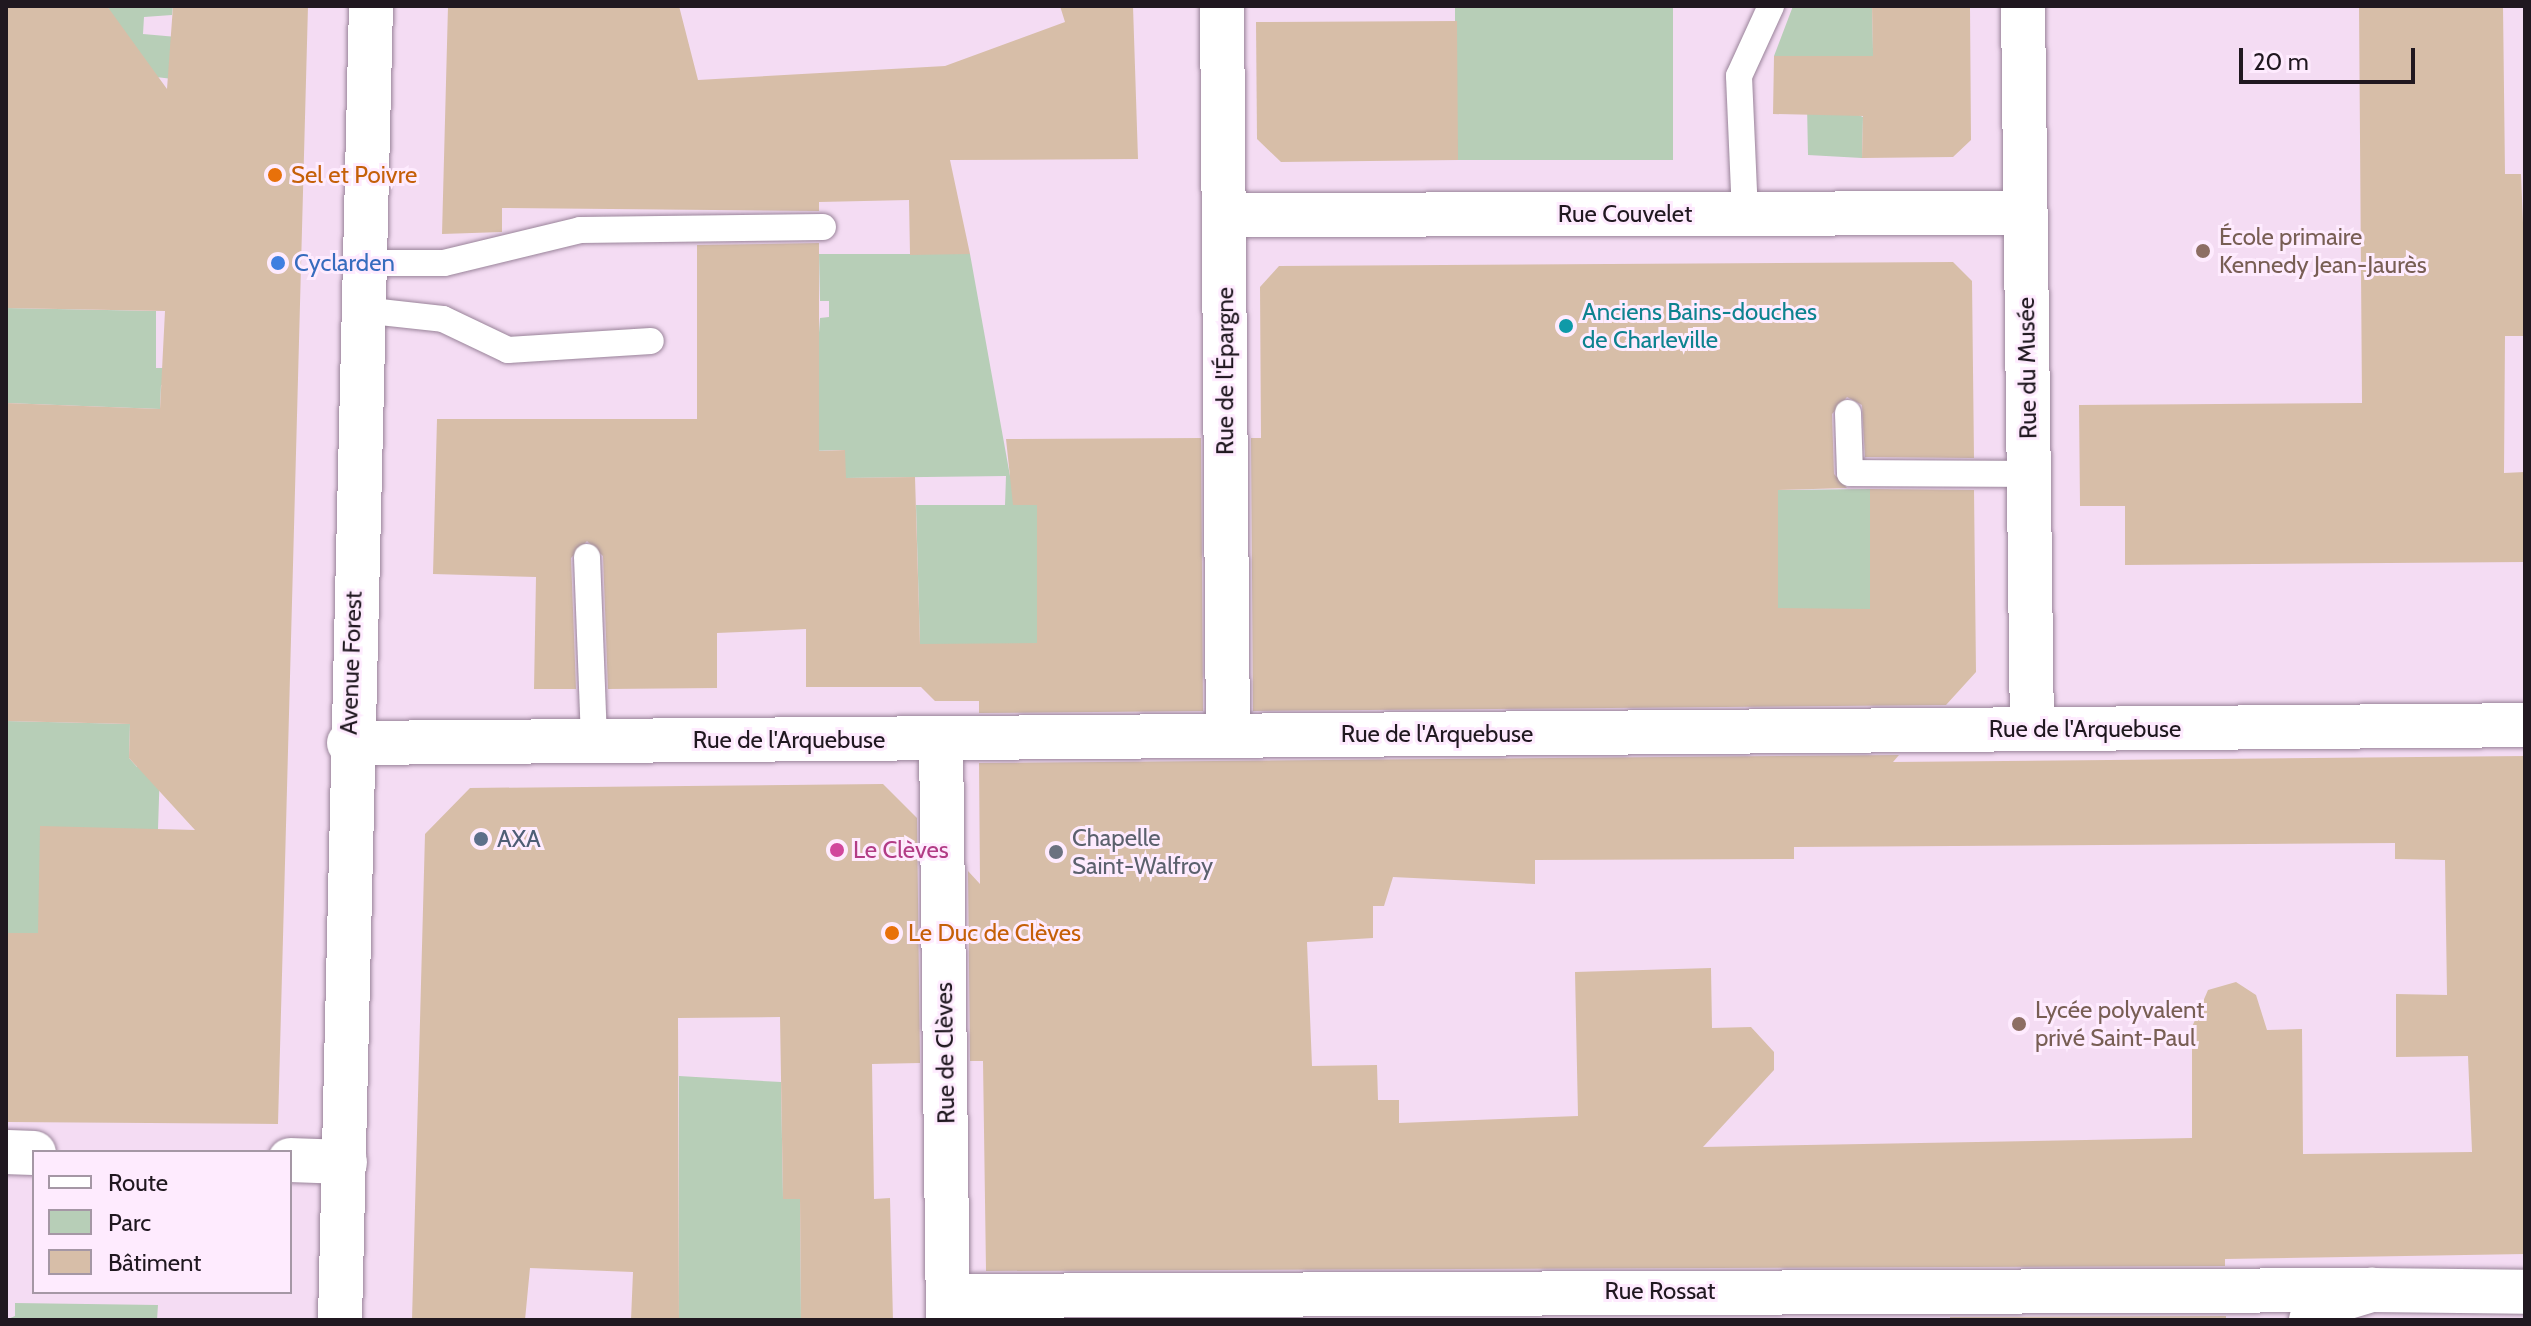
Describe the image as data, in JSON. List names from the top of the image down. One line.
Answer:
{"streets":{"street":["Rue Couvelet","Rue du Musée","Rue de l'Épargne","Avenue Forest","Rue de l'Arquebuse","Rue de Clèves","Rue Rossat"]},"crossings":[["Rue Couvelet","Rue du Musée"],["Rue Couvelet","Rue de l'Épargne"],["Rue du Musée","Rue de l'Arquebuse"],["Rue de l'Épargne","Rue de l'Arquebuse"],["Avenue Forest","Rue de l'Arquebuse"],["Rue de l'Arquebuse","Rue de Clèves"],["Rue de Clèves","Rue Rossat"]],"places":["Sel et Poivre","École primaire Kennedy Jean-Jaurès","Cyclarden","Anciens Bains-douches de Charleville","AXA","Le Clèves","Chapelle Saint-Walfroy","Le Duc de Clèves","Lycée polyvalent privé Saint-Paul"],"legend":["Route","Parc","Bâtiment"],"scale_bar":"20 m"}
